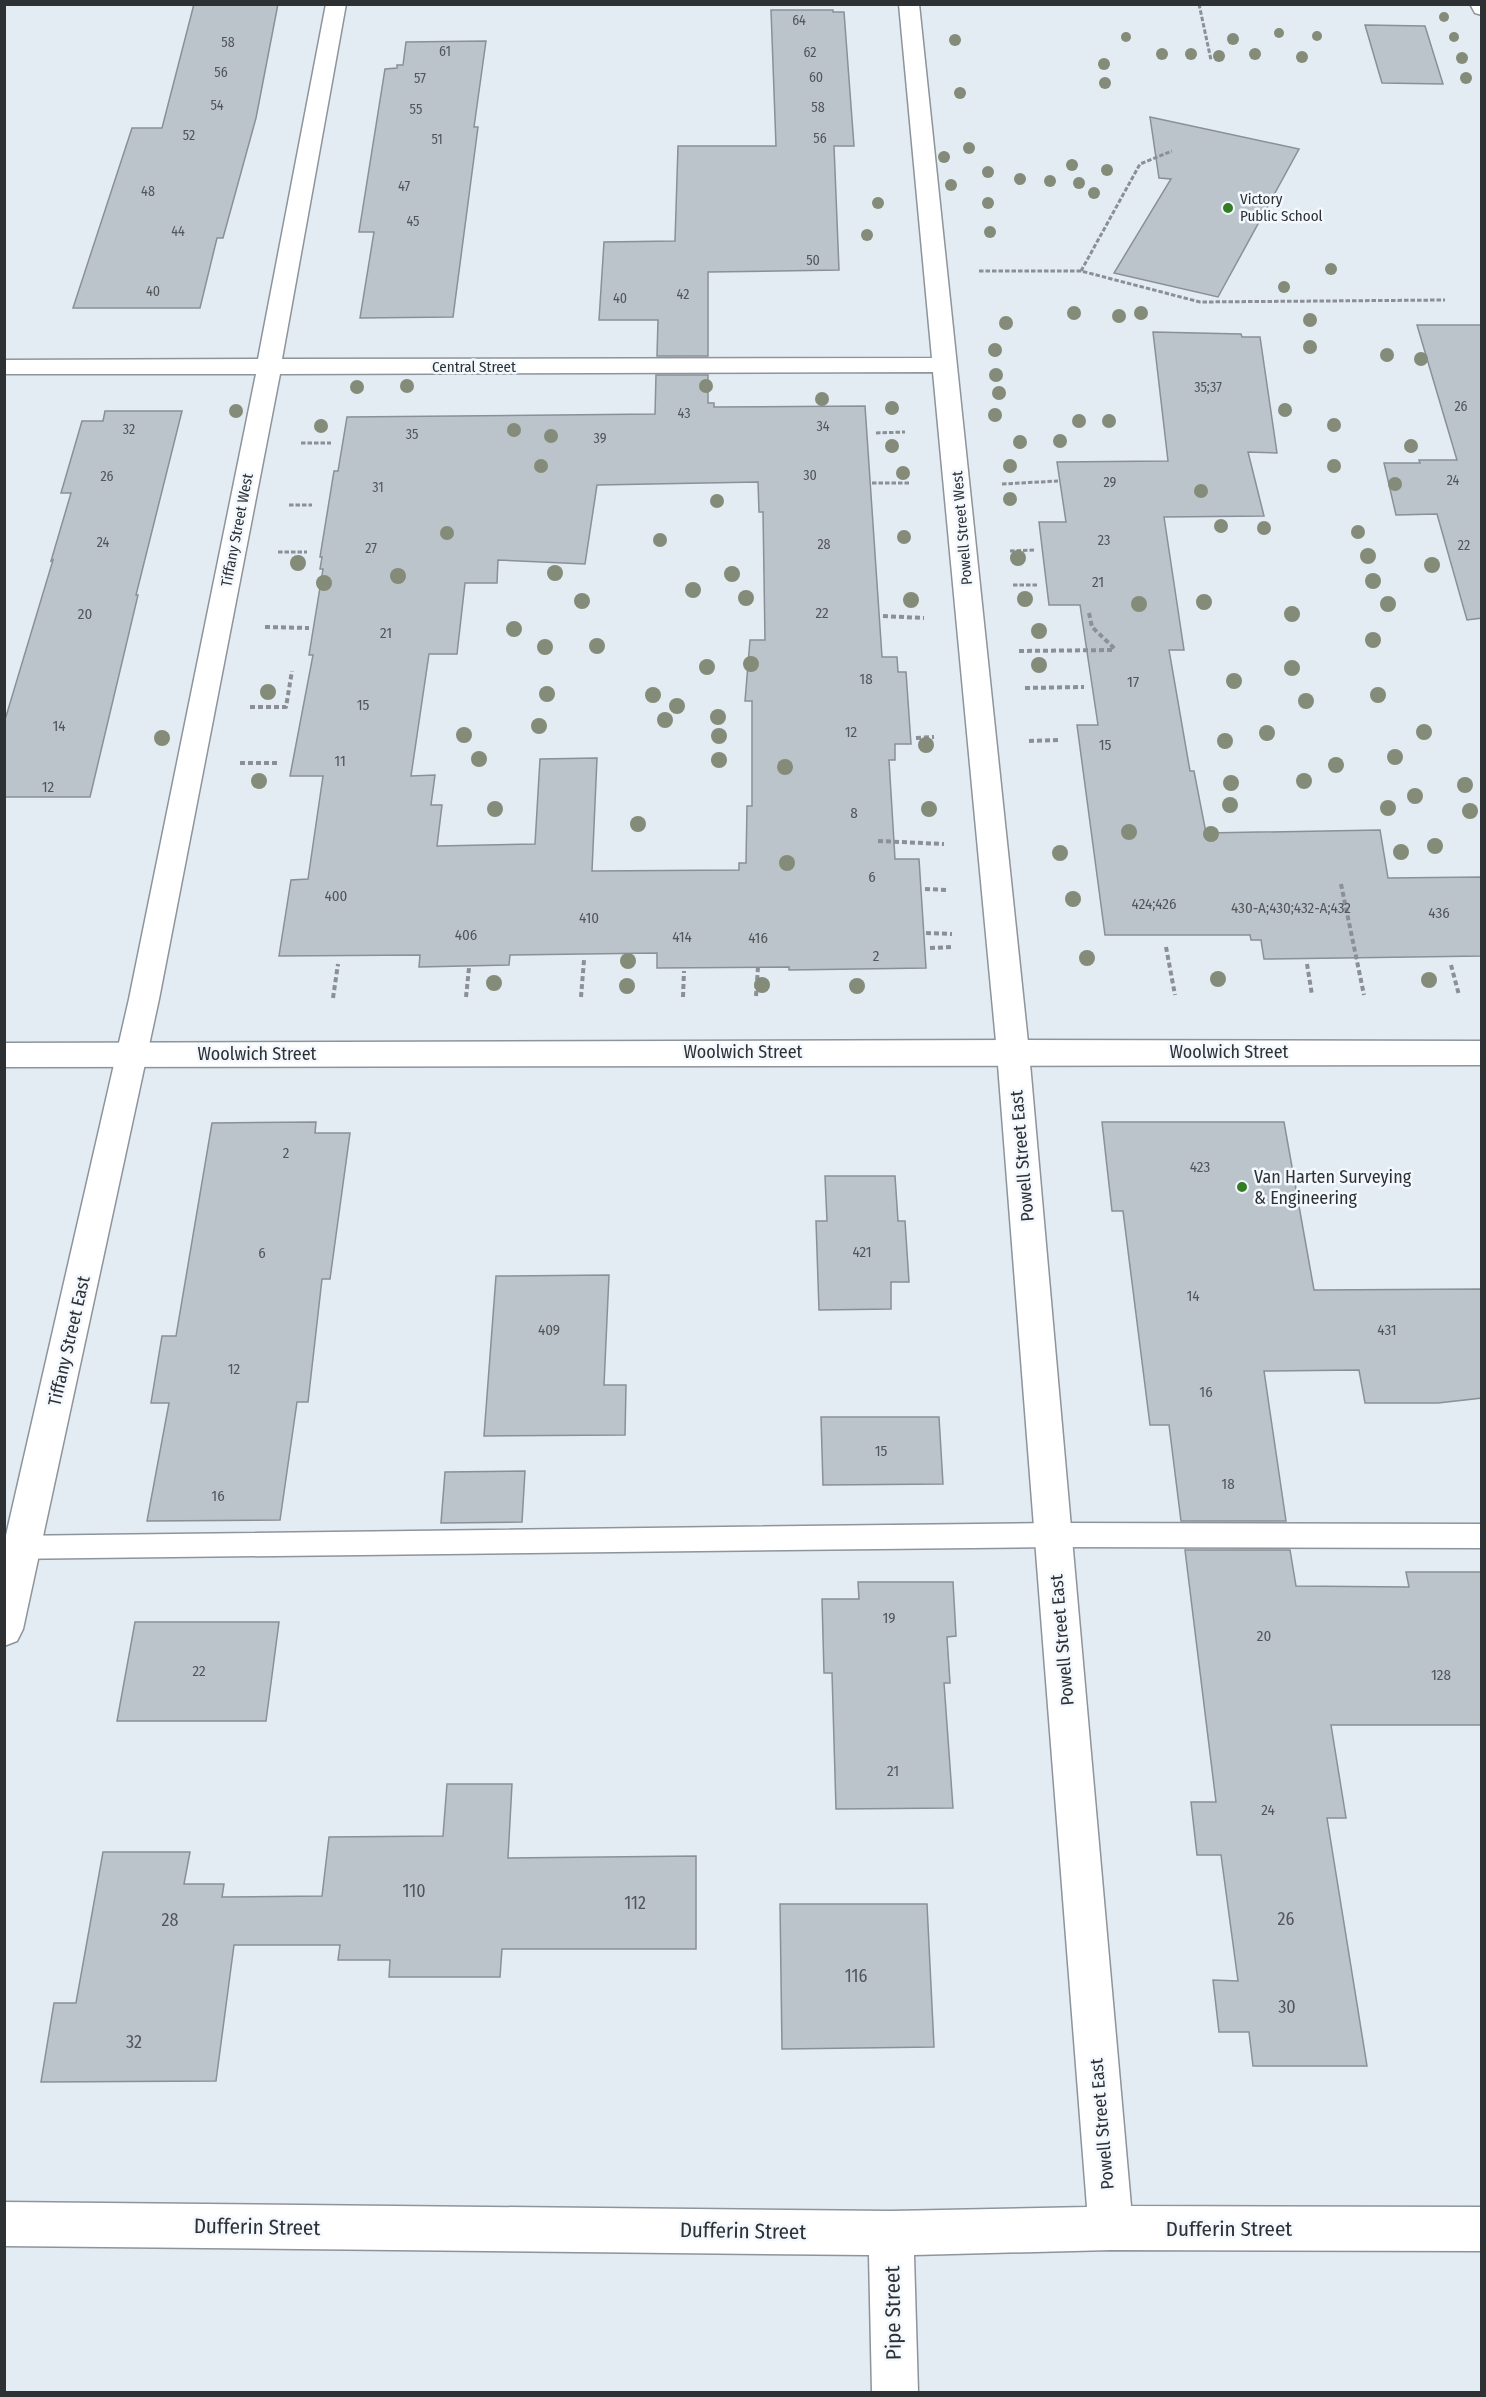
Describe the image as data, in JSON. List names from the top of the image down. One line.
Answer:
{"streets":{"street":["Central Street","Powell Street West","Tiffany Street West","Woolwich Street","Powell Street East","Tiffany Street East","Dufferin Street","Pipe Street"]},"crossings":[["Central Street","Powell Street West"],["Central Street","Tiffany Street West"],["Powell Street West","Woolwich Street"],["Powell Street West","Powell Street East"],["Tiffany Street West","Woolwich Street"],["Tiffany Street West","Tiffany Street East"],["Woolwich Street","Powell Street East"],["Woolwich Street","Tiffany Street East"],["Powell Street East","Dufferin Street"],["Dufferin Street","Pipe Street"]],"places":["Victory Public School","Van Harten Surveying & Engineering"],"house_numbers":["64","58","61","62","56","60","57","54","58","55","52","56","51","47","48","45","44","50","40","42","40","35;37","26","43","34","32","35","39","30","26","24","29","31","23","24","28","22","27","21","22","20","21","18","17","15","14","12","15","11","12","8","6","400","424;426","430-A;430;432-A;432","436","410","406","414","416","2","2","423","421","6","14","409","431","12","16","15","18","16","19","20","22","128","21","24","110","112","26","28","116","30","32"]}
